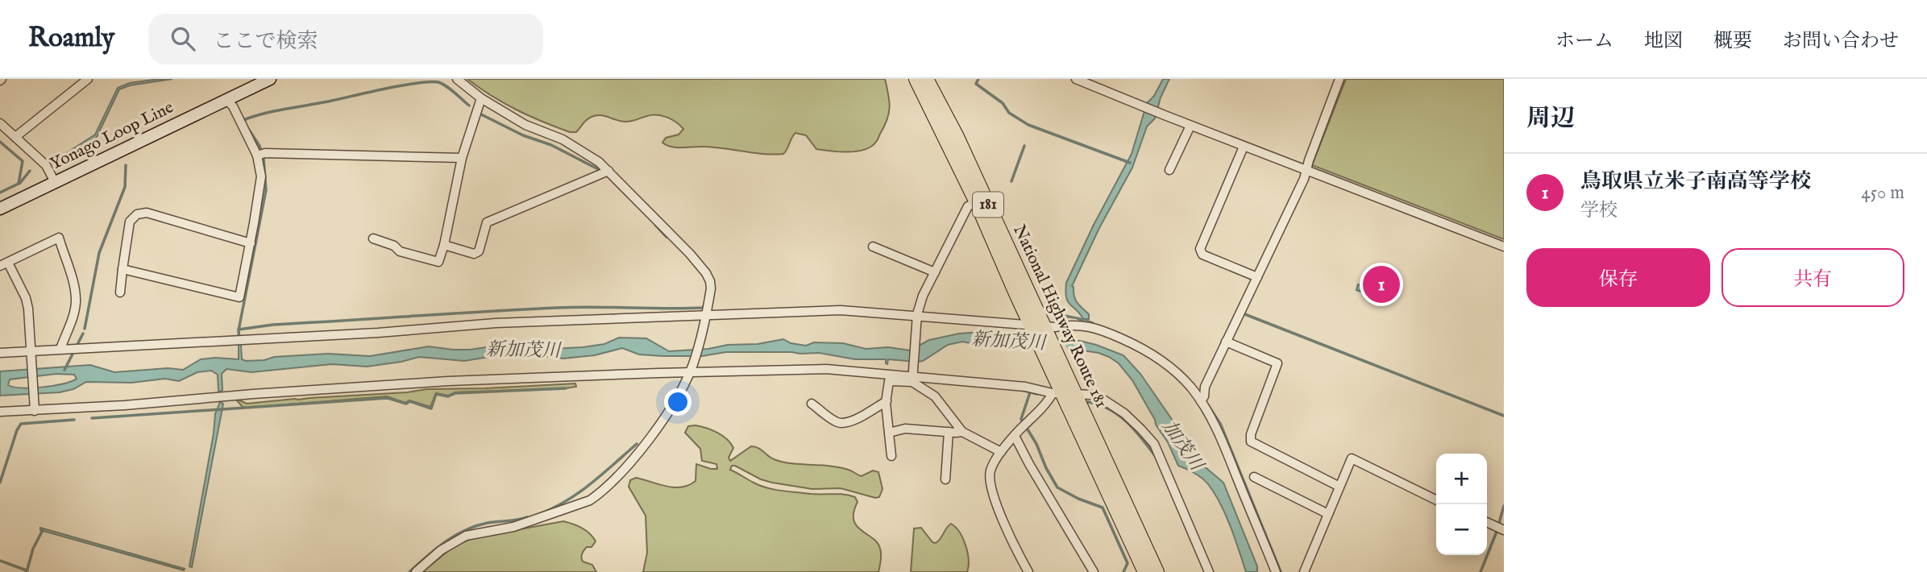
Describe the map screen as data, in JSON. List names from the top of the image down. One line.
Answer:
{"streets":{"highway":["181","National Highway Route 181"],"main road":["Yonago Loop Line"]},"water":["新加茂川","加茂川"],"page":{"header":"Roamly","search":"ここで検索","nav":["ホーム","地図","概要","お問い合わせ"],"heading":"周辺","list":[{"mark":"1","name":"鳥取県立米子南高等学校","note":"学校","value":"450 m"}],"buttons":["保存","共有"],"pins":"1","map_buttons":["+","−"]}}
